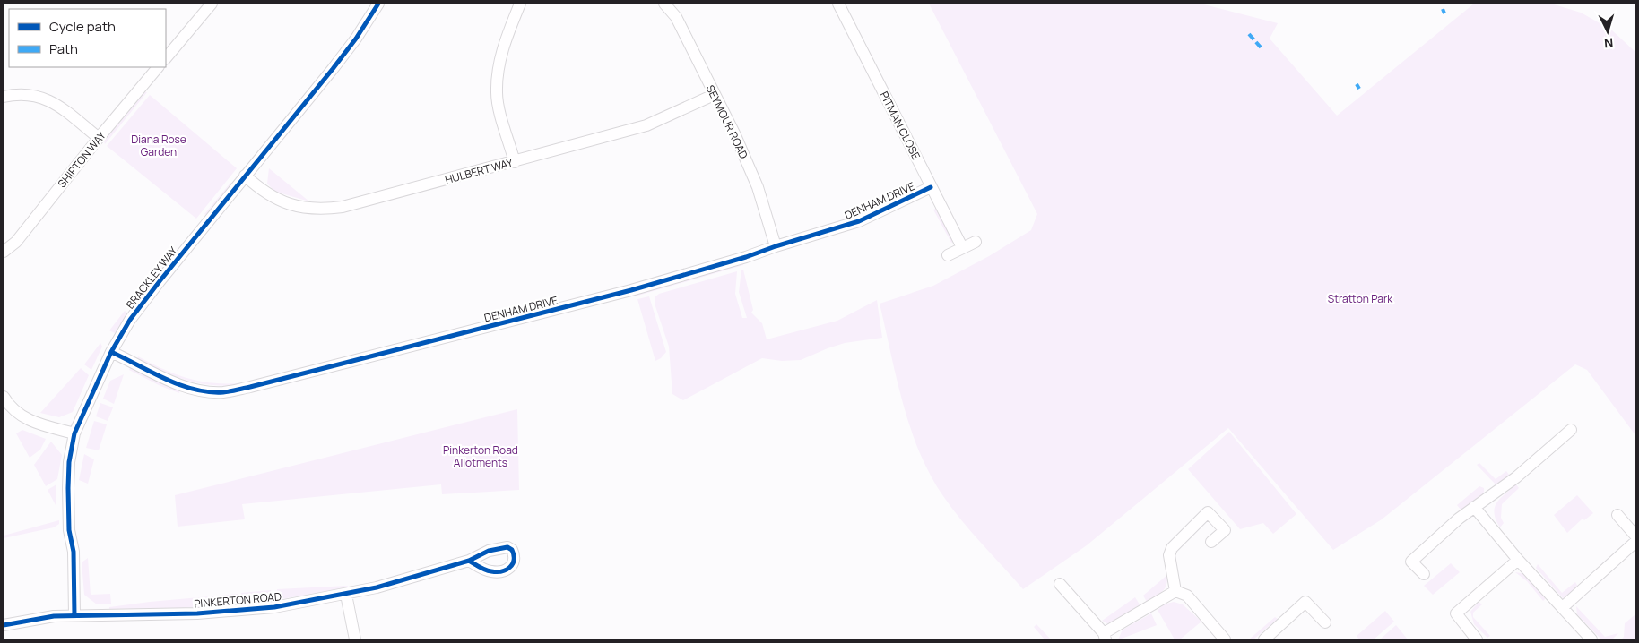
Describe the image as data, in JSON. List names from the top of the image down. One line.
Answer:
{"streets":{"street":["SEYMOUR ROAD","PITMAN CLOSE","SHIPTON WAY","HULBERT WAY","DENHAM DRIVE","BRACKLEY WAY","PINKERTON ROAD"]},"crossings":[["SEYMOUR ROAD","HULBERT WAY"],["SEYMOUR ROAD","DENHAM DRIVE"],["PITMAN CLOSE","DENHAM DRIVE"],["HULBERT WAY","BRACKLEY WAY"],["DENHAM DRIVE","BRACKLEY WAY"],["BRACKLEY WAY","PINKERTON ROAD"]],"parks":["Diana Rose Garden","Stratton Park","Pinkerton Road Allotments"],"legend":["Cycle path","Path"],"north":"bottom"}
